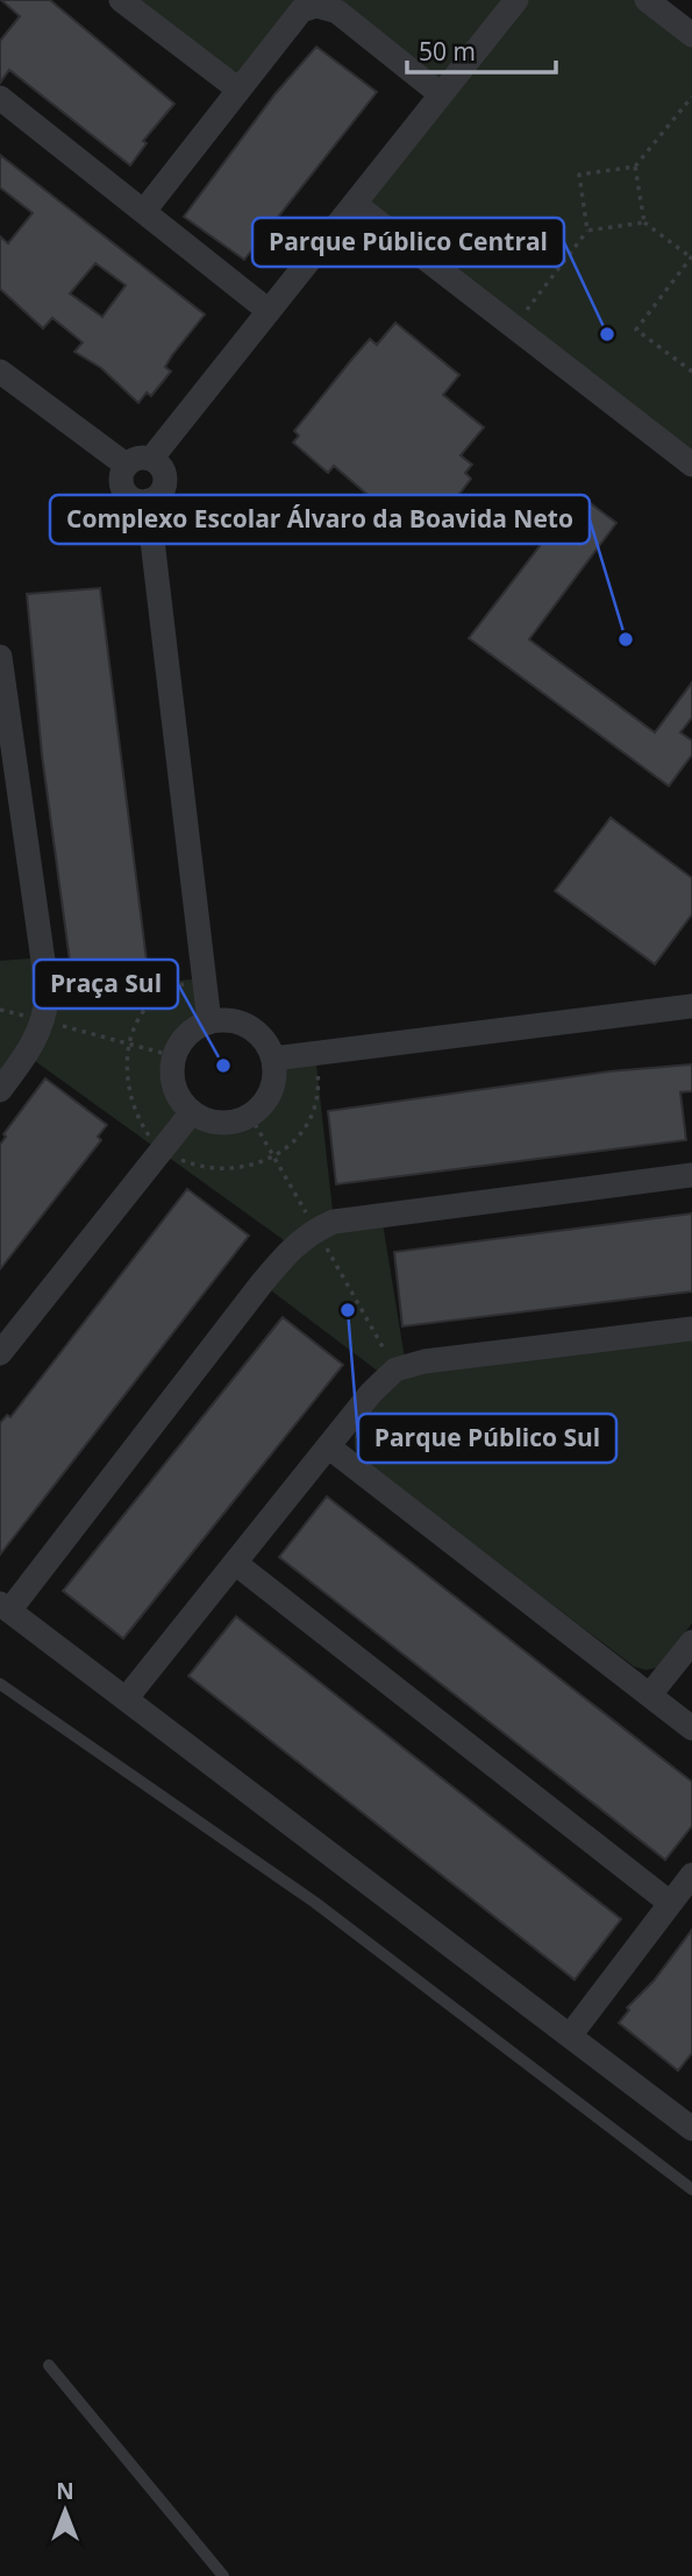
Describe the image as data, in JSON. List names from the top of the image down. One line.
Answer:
{"places":["Parque Público Central","Complexo Escolar Álvaro da Boavida Neto","Praça Sul","Parque Público Sul"],"scale_bar":"50 m","north":"top"}
